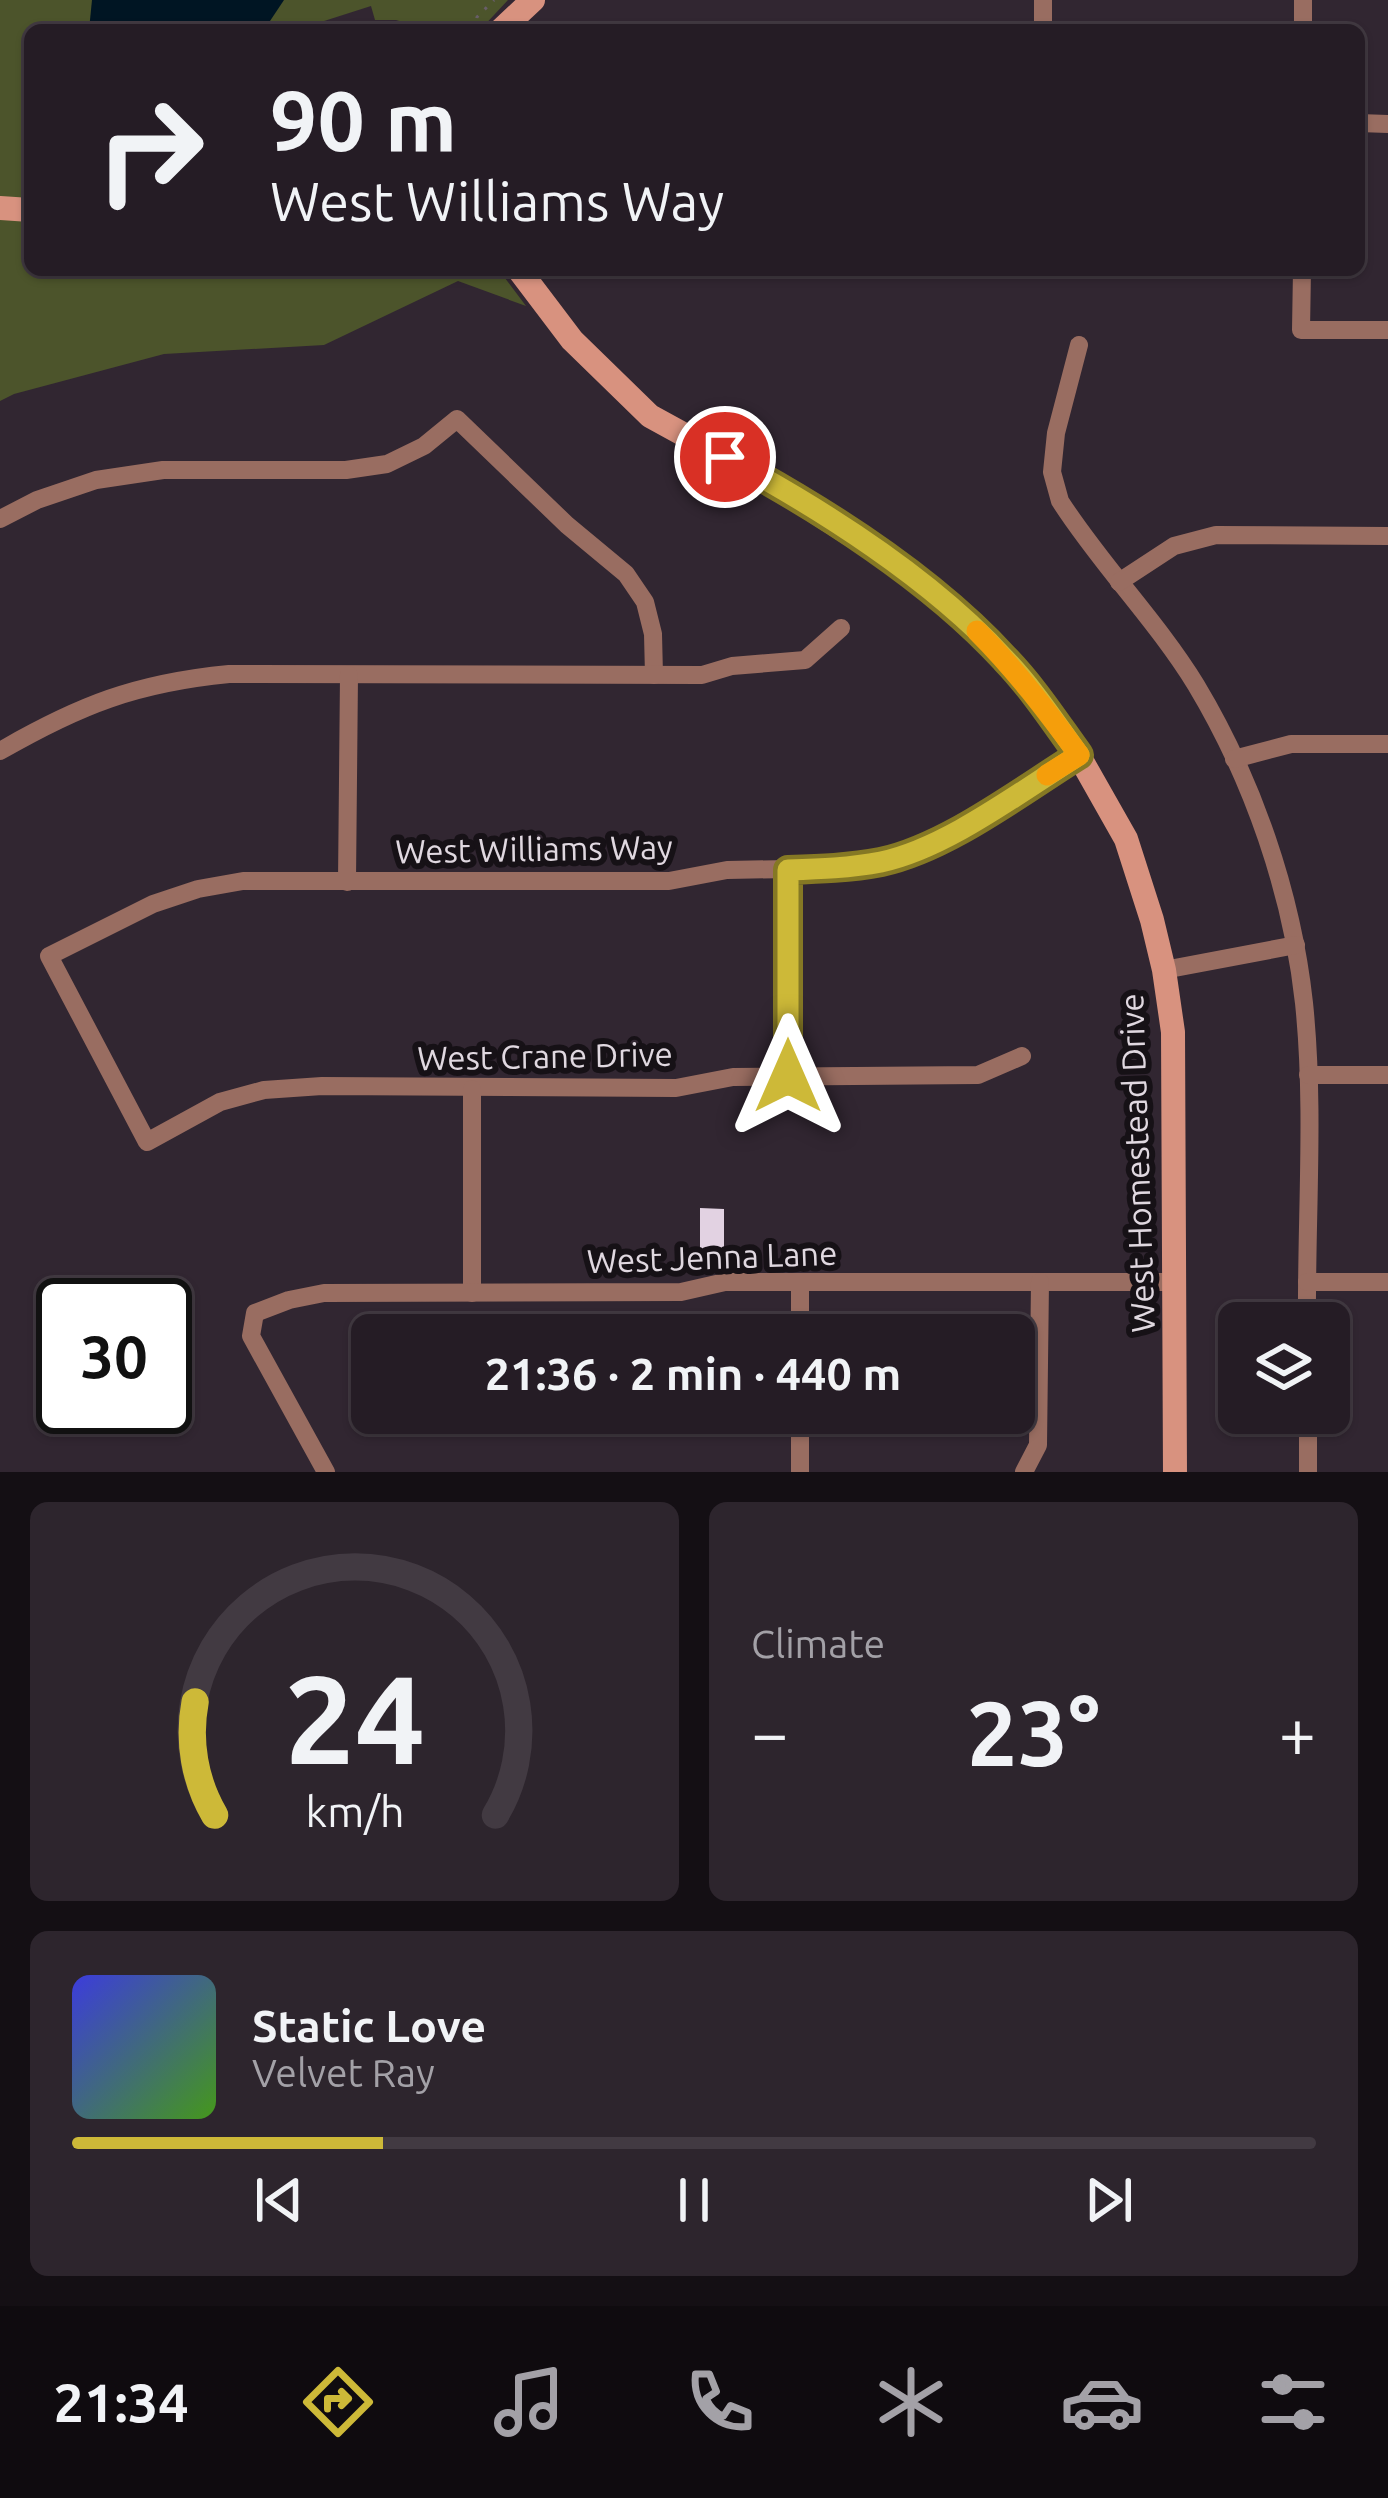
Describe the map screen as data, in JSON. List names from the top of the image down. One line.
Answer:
{"streets":{"street":["West Williams Way","West Crane Drive","West Homestead Drive","West Jenna Lane"]},"crossings":[["West Williams Way","West Crane Drive"],["West Williams Way","West Homestead Drive"],["West Homestead Drive","West Jenna Lane"]],"page":{"turn":["90 m","West Williams Way"],"limit":"30","trip":"21:36 · 2 min · 440 m","tile":"Climate","heat":["−","23°","+"],"song":["Static Love","Velvet Ray"],"tabs":"21:34","gauge":["24","km/h"]}}
